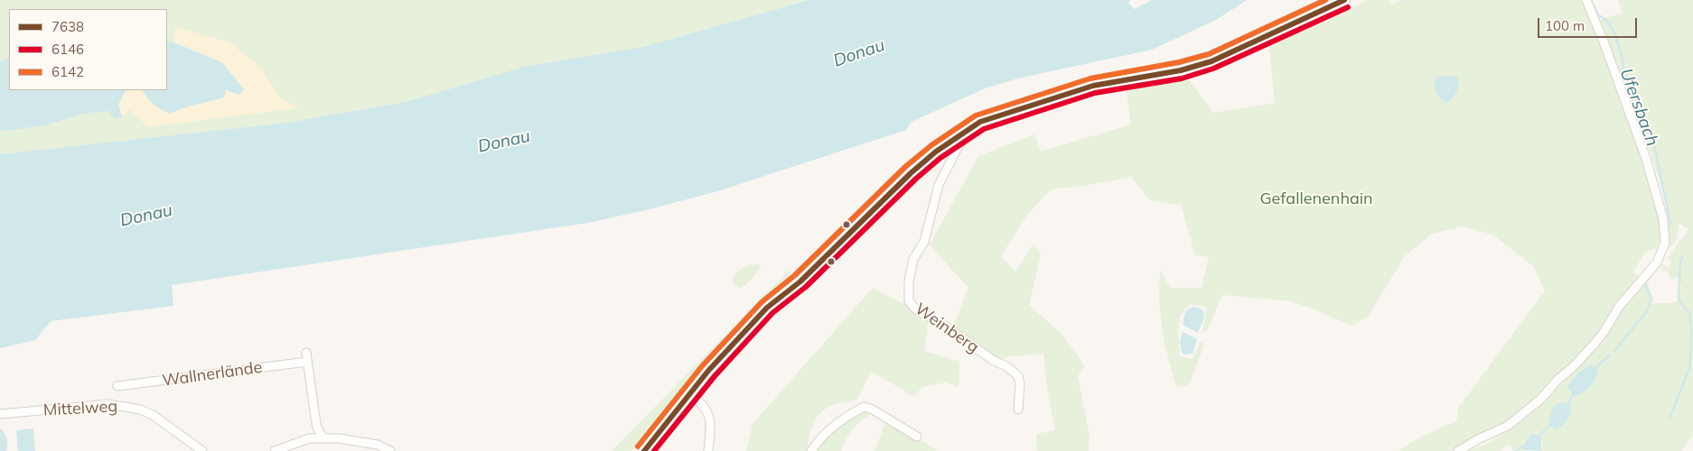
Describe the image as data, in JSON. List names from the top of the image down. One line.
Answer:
{"streets":{"street":["Weinberg","Wallnerlände","Mittelweg"]},"water":["Donau","Ufersbach"],"parks":["Gefallenenhain"],"lines":["transit line 7638","transit line 6142","transit line 6146"],"legend":["7638","6146","6142"],"scale_bar":"100 m"}
